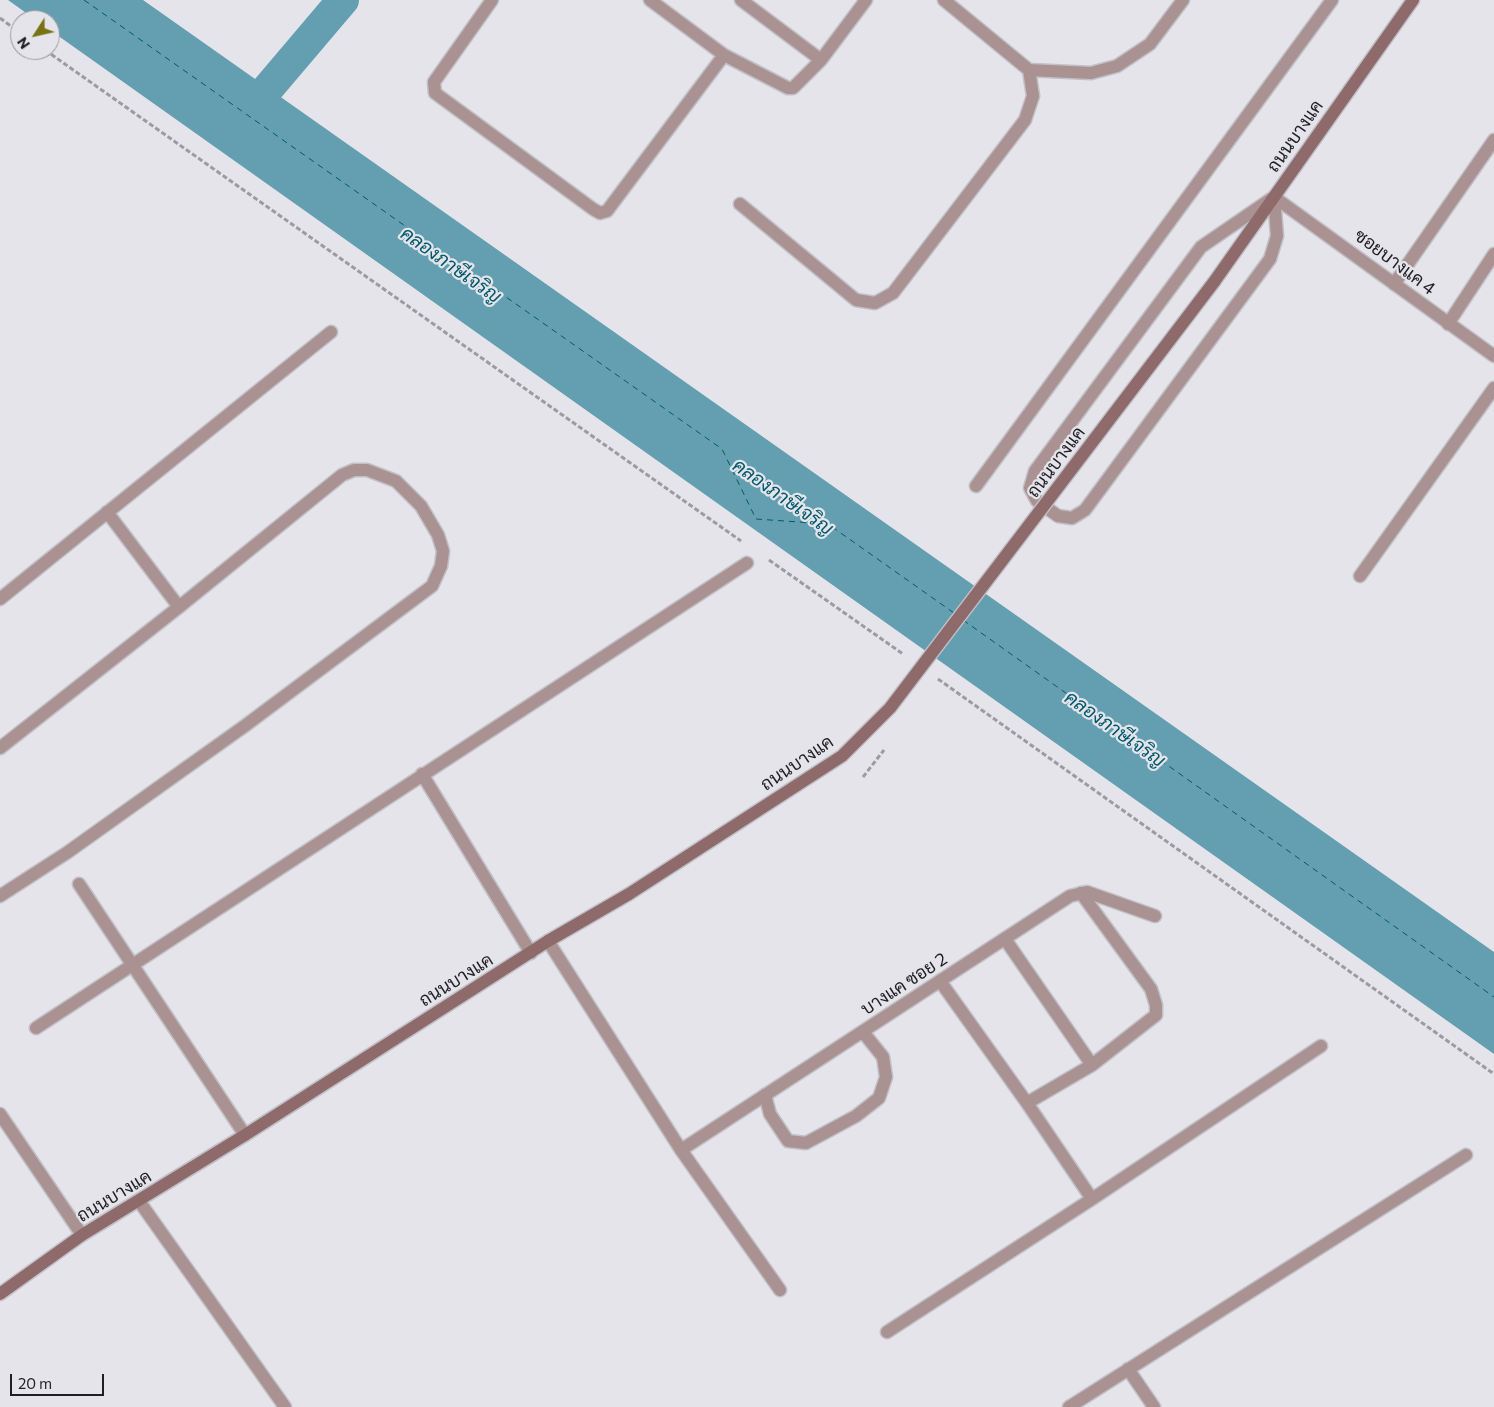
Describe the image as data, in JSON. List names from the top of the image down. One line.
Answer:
{"streets":{"main road":["ถนนบางแค"],"street":["ซอยบางแค 4","บางแค ซอย 2"]},"crossings":[["ถนนบางแค","ซอยบางแค 4"]],"water":["คลองภาษีเจริญ"],"scale_bar":"20 m","north":"bottom left"}
